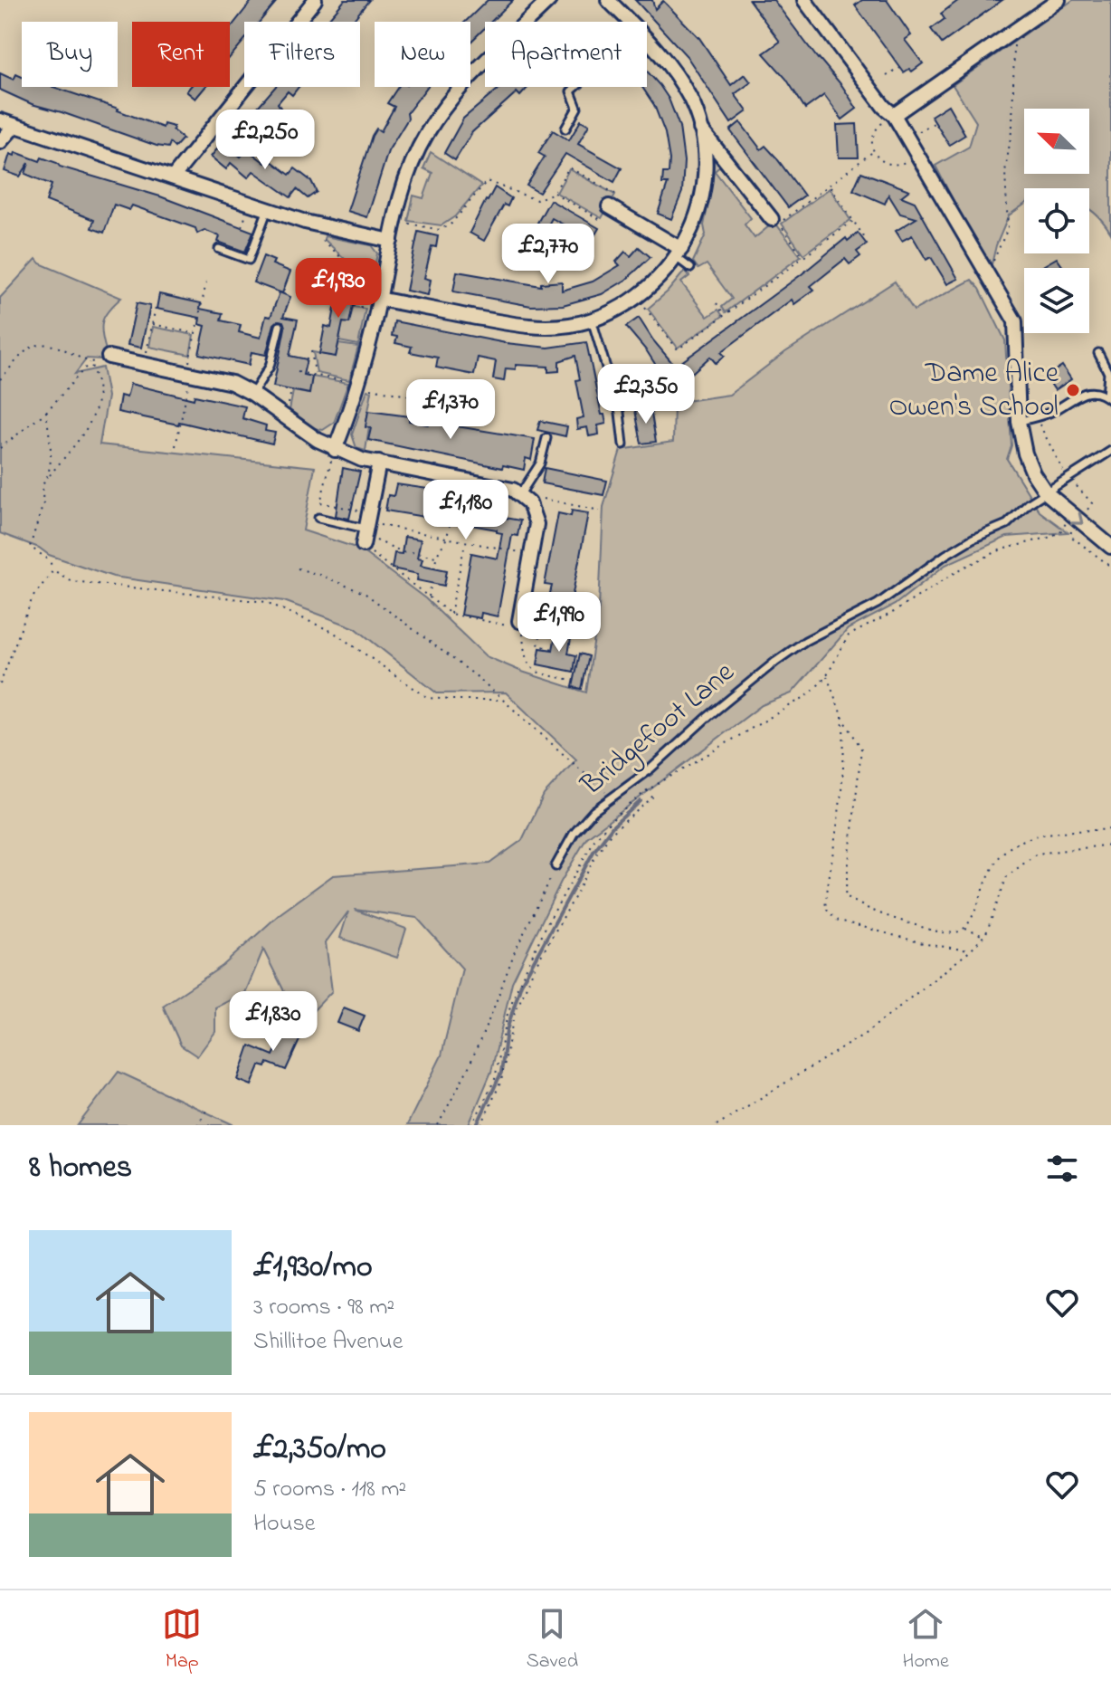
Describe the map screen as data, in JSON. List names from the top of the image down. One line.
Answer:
{"streets":{"lane":["Bridgefoot Lane"]},"places":["Dame Alice Owen's School"],"north":"top left","page":{"chip":["Buy","Rent","Filters","New","Apartment"],"price":["£2,250","£2,770","£1,930","£2,350","£1,370","£1,180","£1,990","£1,830"],"heading":"8 homes","list":[{"name":"£1,930/mo","note":"3 rooms · 98 m² · Shillitoe Avenue"},{"name":"£2,350/mo","note":"5 rooms · 118 m² · House"}],"tabs":["Map","Saved","Home"]}}
